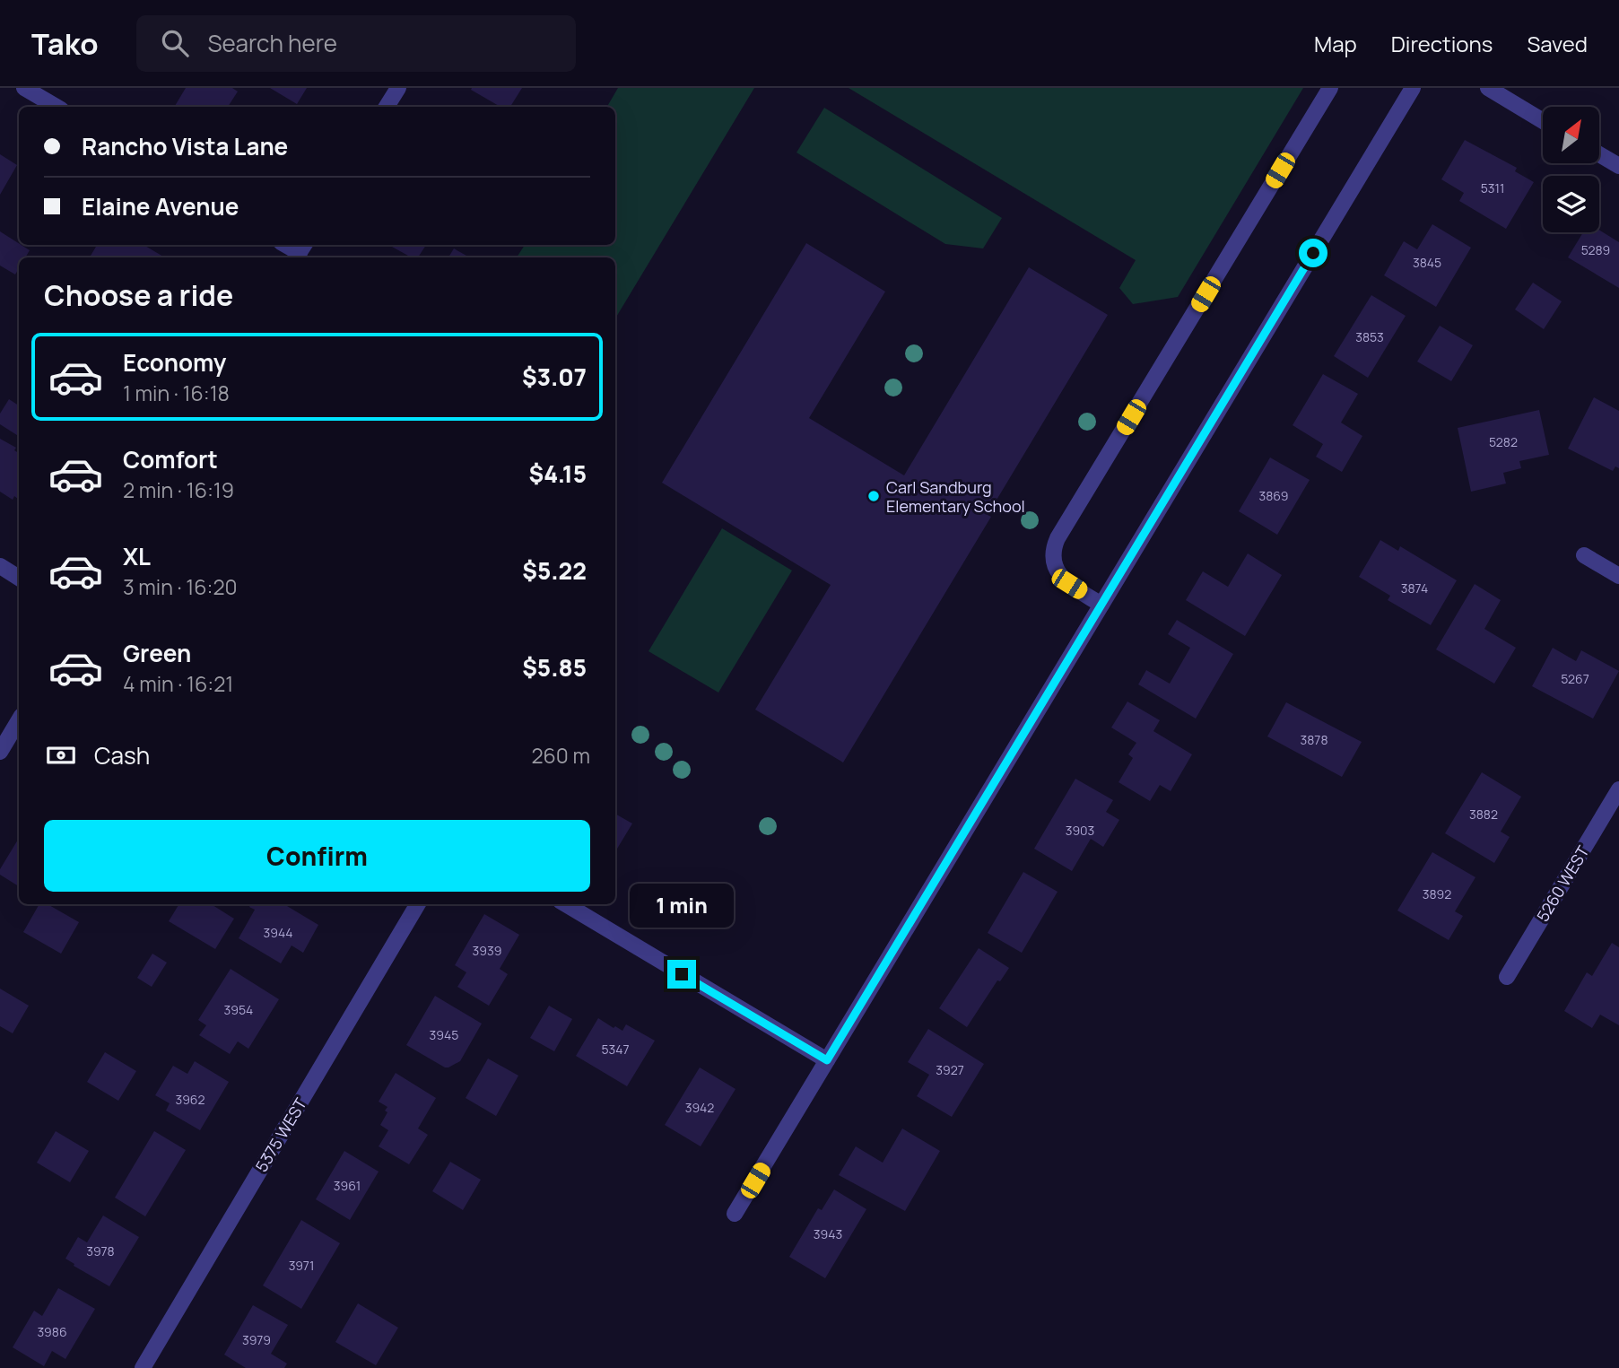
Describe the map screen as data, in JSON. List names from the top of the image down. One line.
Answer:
{"streets":{"street":["5260 WEST","5375 WEST"]},"places":["Carl Sandburg Elementary School"],"house_numbers":["5311","5289","3845","3853","5282","3869","3874","5267","3878","3882","3903","3892","3944","3939","3954","3945","5347","3927","3962","3942","3961","3943","3978","3971","3986","3979"],"north":"top right","page":{"header":"Tako","search":"Search here","nav":["Map","Directions","Saved"],"banner":["Rancho Vista Lane","Elaine Avenue"],"heading":"Choose a ride","list":[{"name":"Economy","note":"1 min · 16:18","value":"$3.07"},{"name":"Comfort","note":"2 min · 16:19","value":"$4.15"},{"name":"XL","note":"3 min · 16:20","value":"$5.22"},{"name":"Green","note":"4 min · 16:21","value":"$5.85"}],"pay":["Cash","260 m"],"buttons":"Confirm","bubble":"1 min"}}
